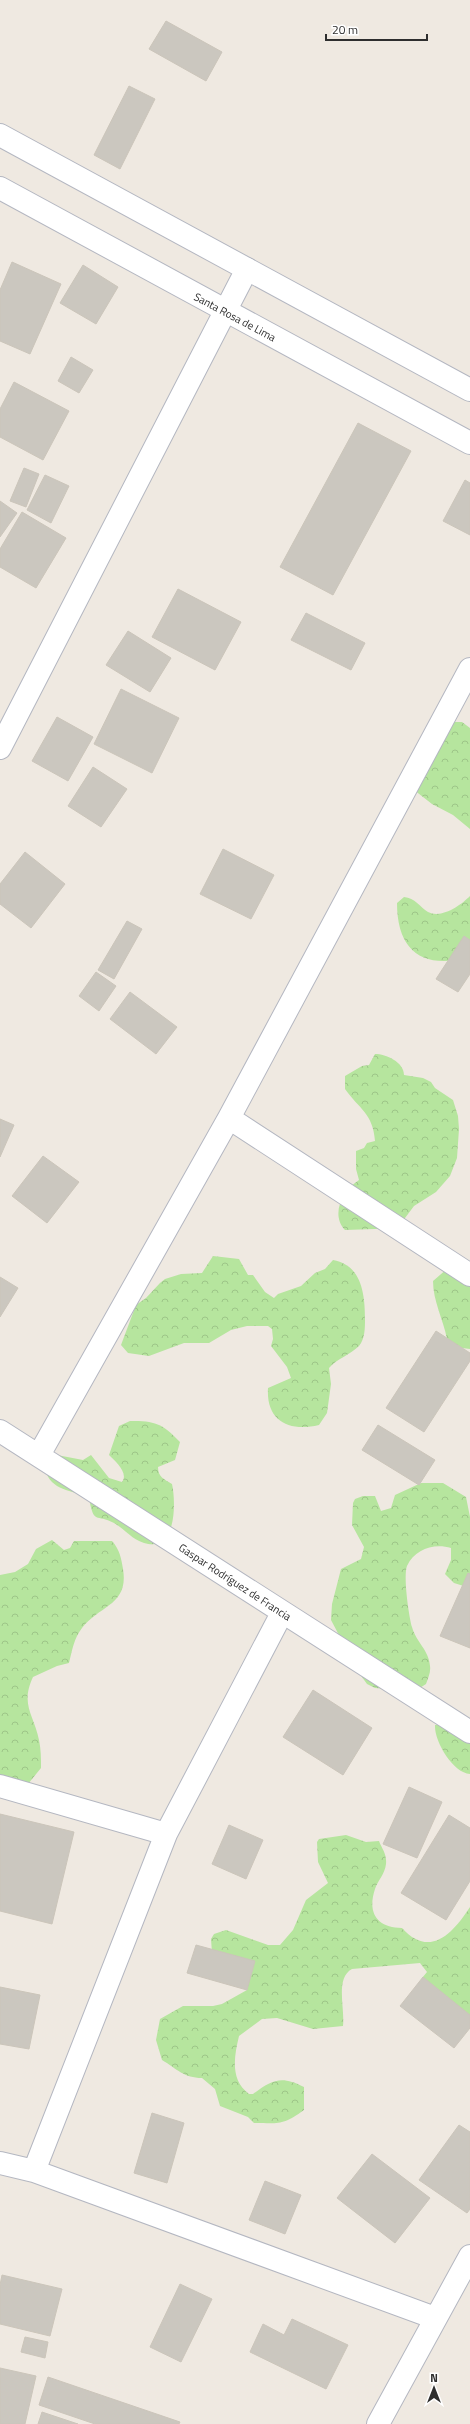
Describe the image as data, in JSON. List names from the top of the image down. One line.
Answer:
{"streets":{"street":["Santa Rosa de Lima","Gaspar Rodríguez de Francia"]},"scale_bar":"20 m","north":"top"}
